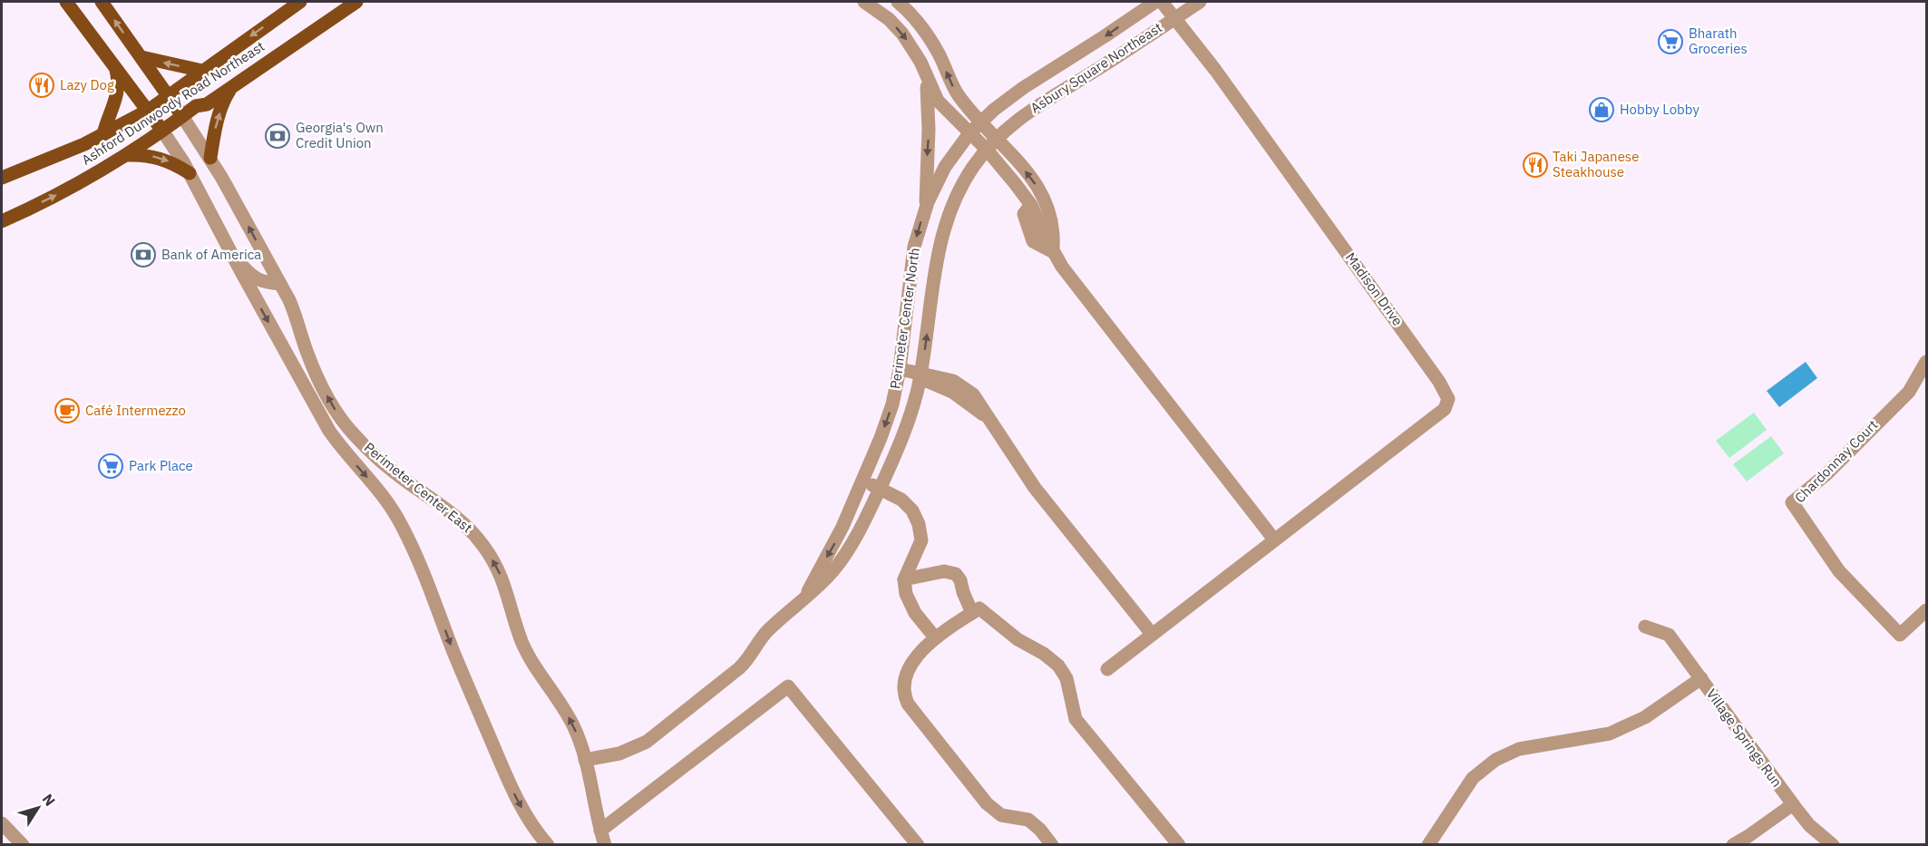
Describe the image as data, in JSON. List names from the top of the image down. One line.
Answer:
{"streets":{"main road":["Ashford Dunwoody Road Northeast"],"street":["Asbury Square Northeast","Madison Drive","Perimeter Center North","Chardonnay Court","Perimeter Center East","Village Springs Run"]},"crossings":[["Asbury Square Northeast","Madison Drive"],["Asbury Square Northeast","Perimeter Center North"],["Ashford Dunwoody Road Northeast","Perimeter Center East"],["Perimeter Center North","Perimeter Center East"]],"places":{"supermarket":["Bharath Groceries","Park Place"],"restaurant":["Lazy Dog","Taki Japanese Steakhouse"],"shop":["Hobby Lobby"],"bank":["Georgia's Own Credit Union","Bank of America"],"cafe":["Café Intermezzo"]},"north":"top right"}
